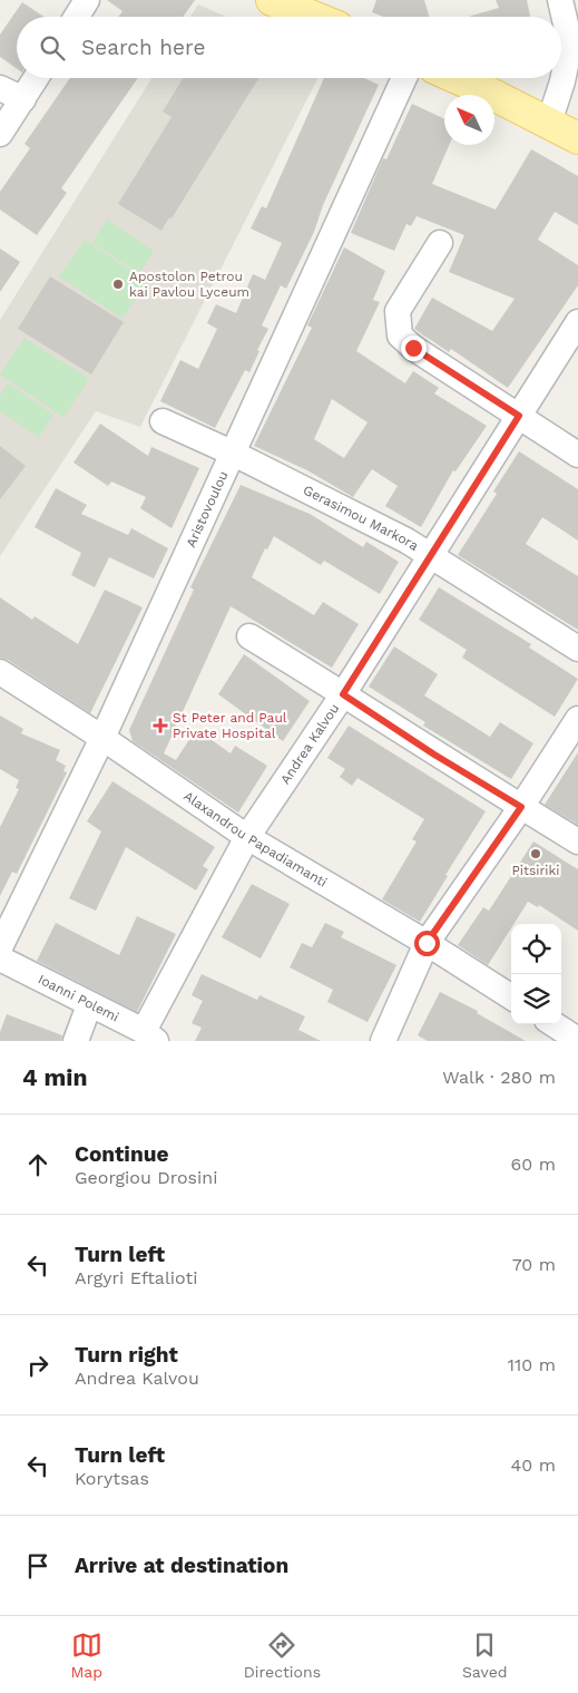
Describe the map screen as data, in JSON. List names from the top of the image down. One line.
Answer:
{"streets":{"street":["Aristovoulou","Gerasimou Markora","Andrea Kalvou","Alaxandrou Papadiamanti","Ioanni Polemi"]},"crossings":[["Aristovoulou","Gerasimou Markora"],["Aristovoulou","Alaxandrou Papadiamanti"],["Gerasimou Markora","Andrea Kalvou"],["Andrea Kalvou","Alaxandrou Papadiamanti"],["Andrea Kalvou","Ioanni Polemi"]],"places":{"other":["Apostolon Petrou kai Pavlou Lyceum","Pitsiriki"],"health":["St Peter and Paul Private Hospital"]},"north":"top left","page":{"search":"Search here","heading":["4 min","Walk · 280 m"],"list":[["Continue","Georgiou Drosini","60 m"],["Turn left","Argyri Eftalioti","70 m"],["Turn right","Andrea Kalvou","110 m"],["Turn left","Korytsas","40 m"],"Arrive at destination"],"nav":["Map","Directions","Saved"]}}
